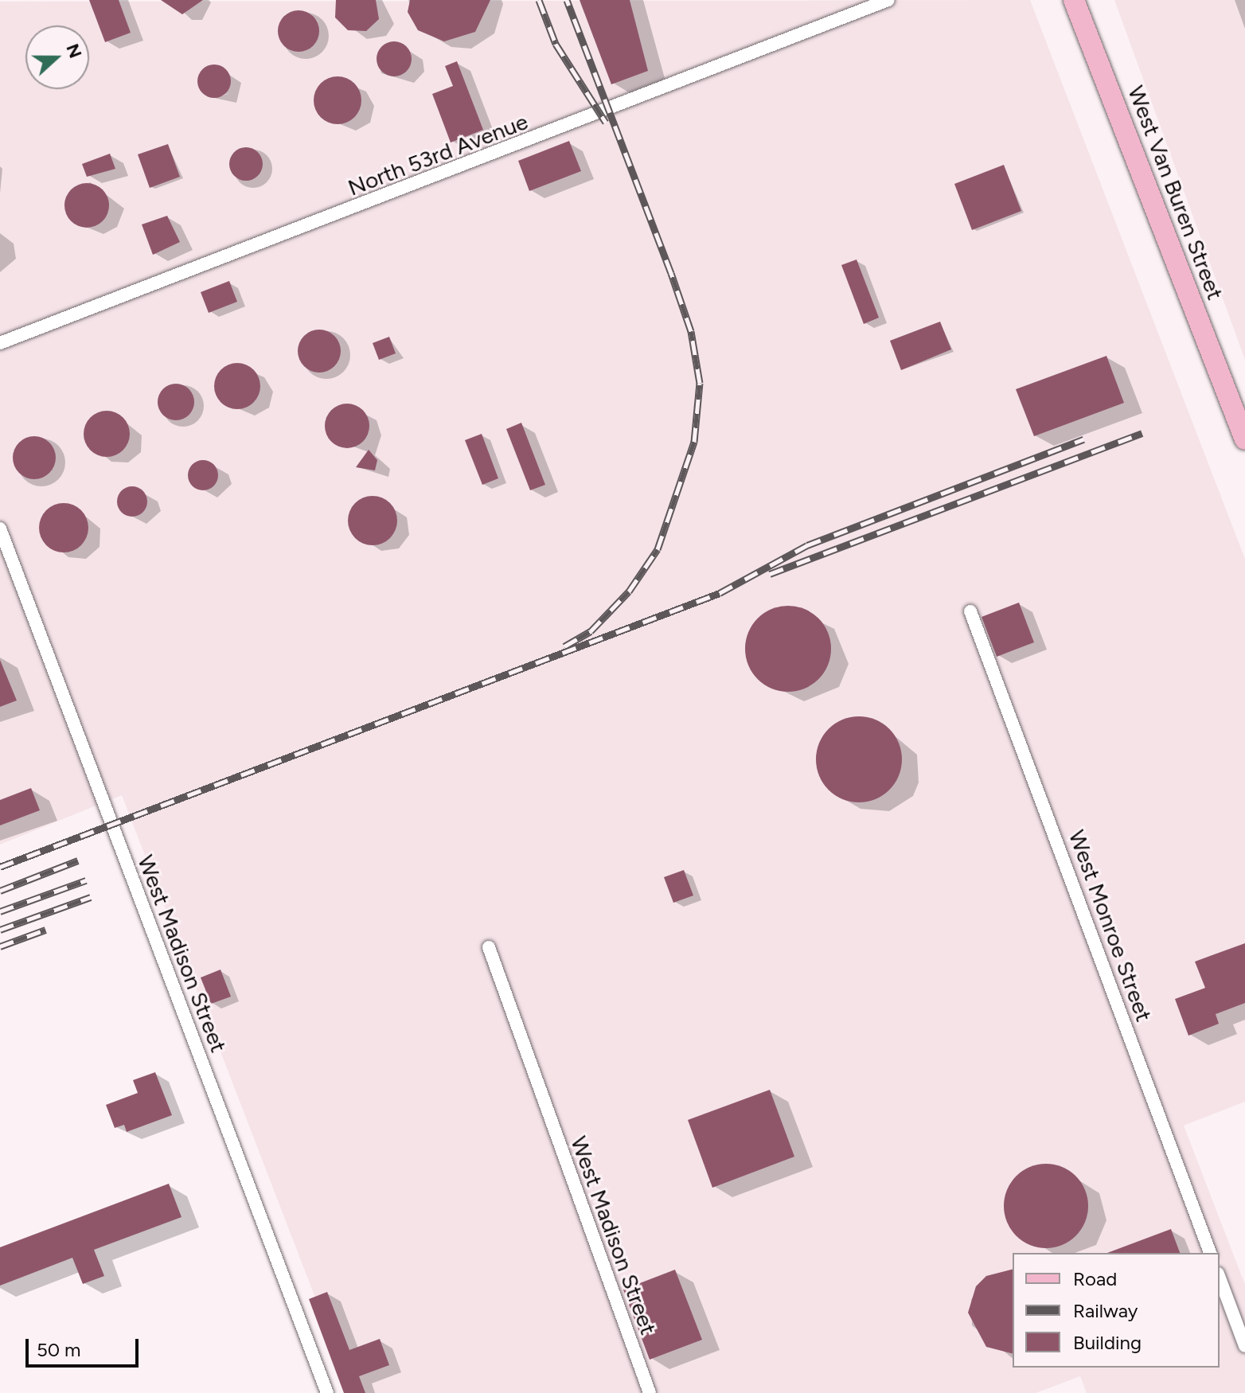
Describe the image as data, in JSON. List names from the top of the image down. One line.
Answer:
{"streets":{"main road":["West Van Buren Street"],"street":["North 53rd Avenue","West Monroe Street","West Madison Street"]},"legend":["Road","Railway","Building"],"scale_bar":"50 m","north":"right"}
